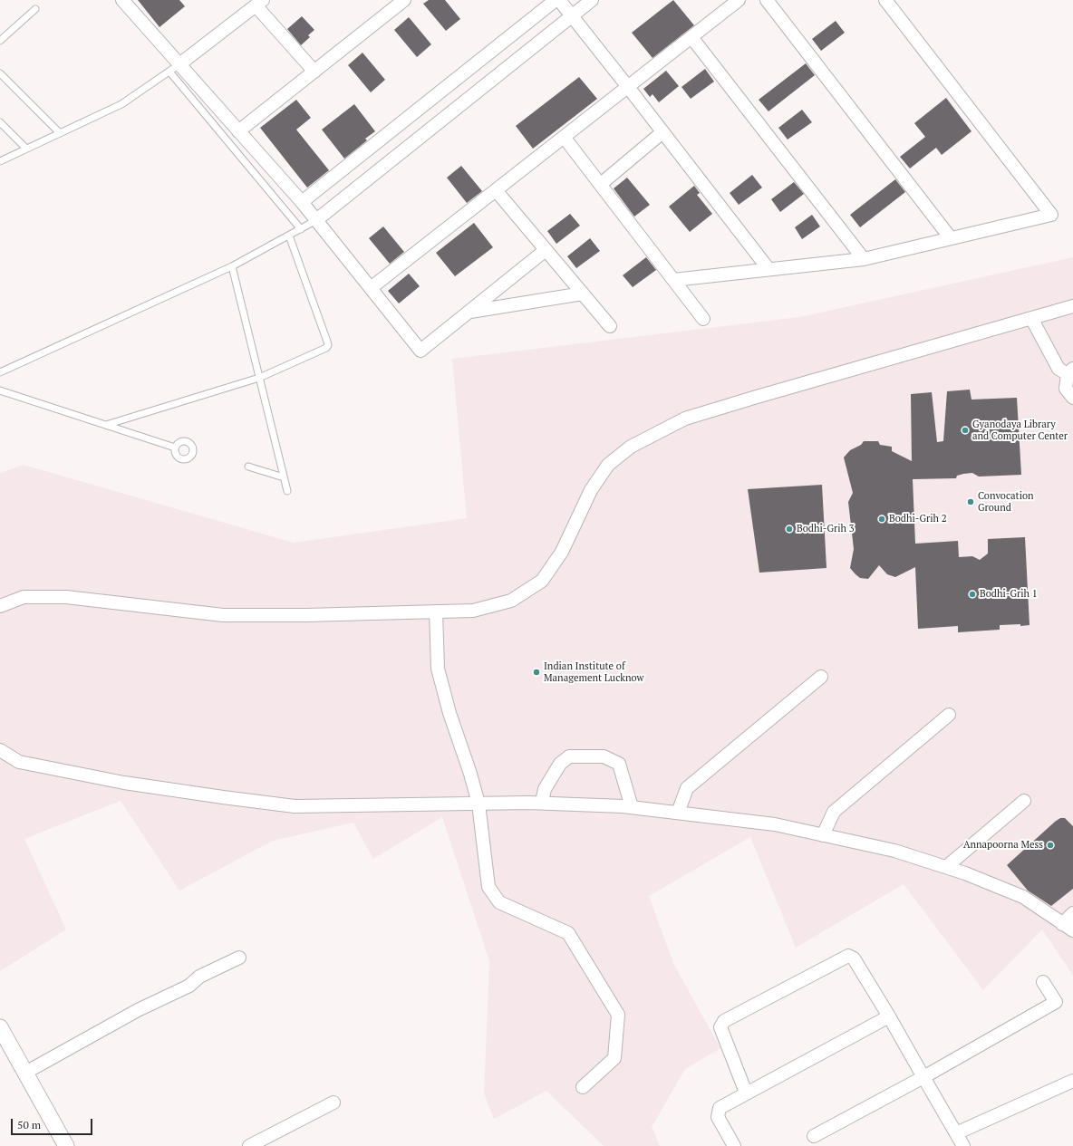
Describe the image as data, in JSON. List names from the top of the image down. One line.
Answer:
{"places":["Gyanodaya Library and Computer Center","Convocation Ground","Bodhi-Grih 2","Bodhi-Grih 3","Bodhi-Grih 1","Indian Institute of Management Lucknow","Annapoorna Mess"],"scale_bar":"50 m"}
